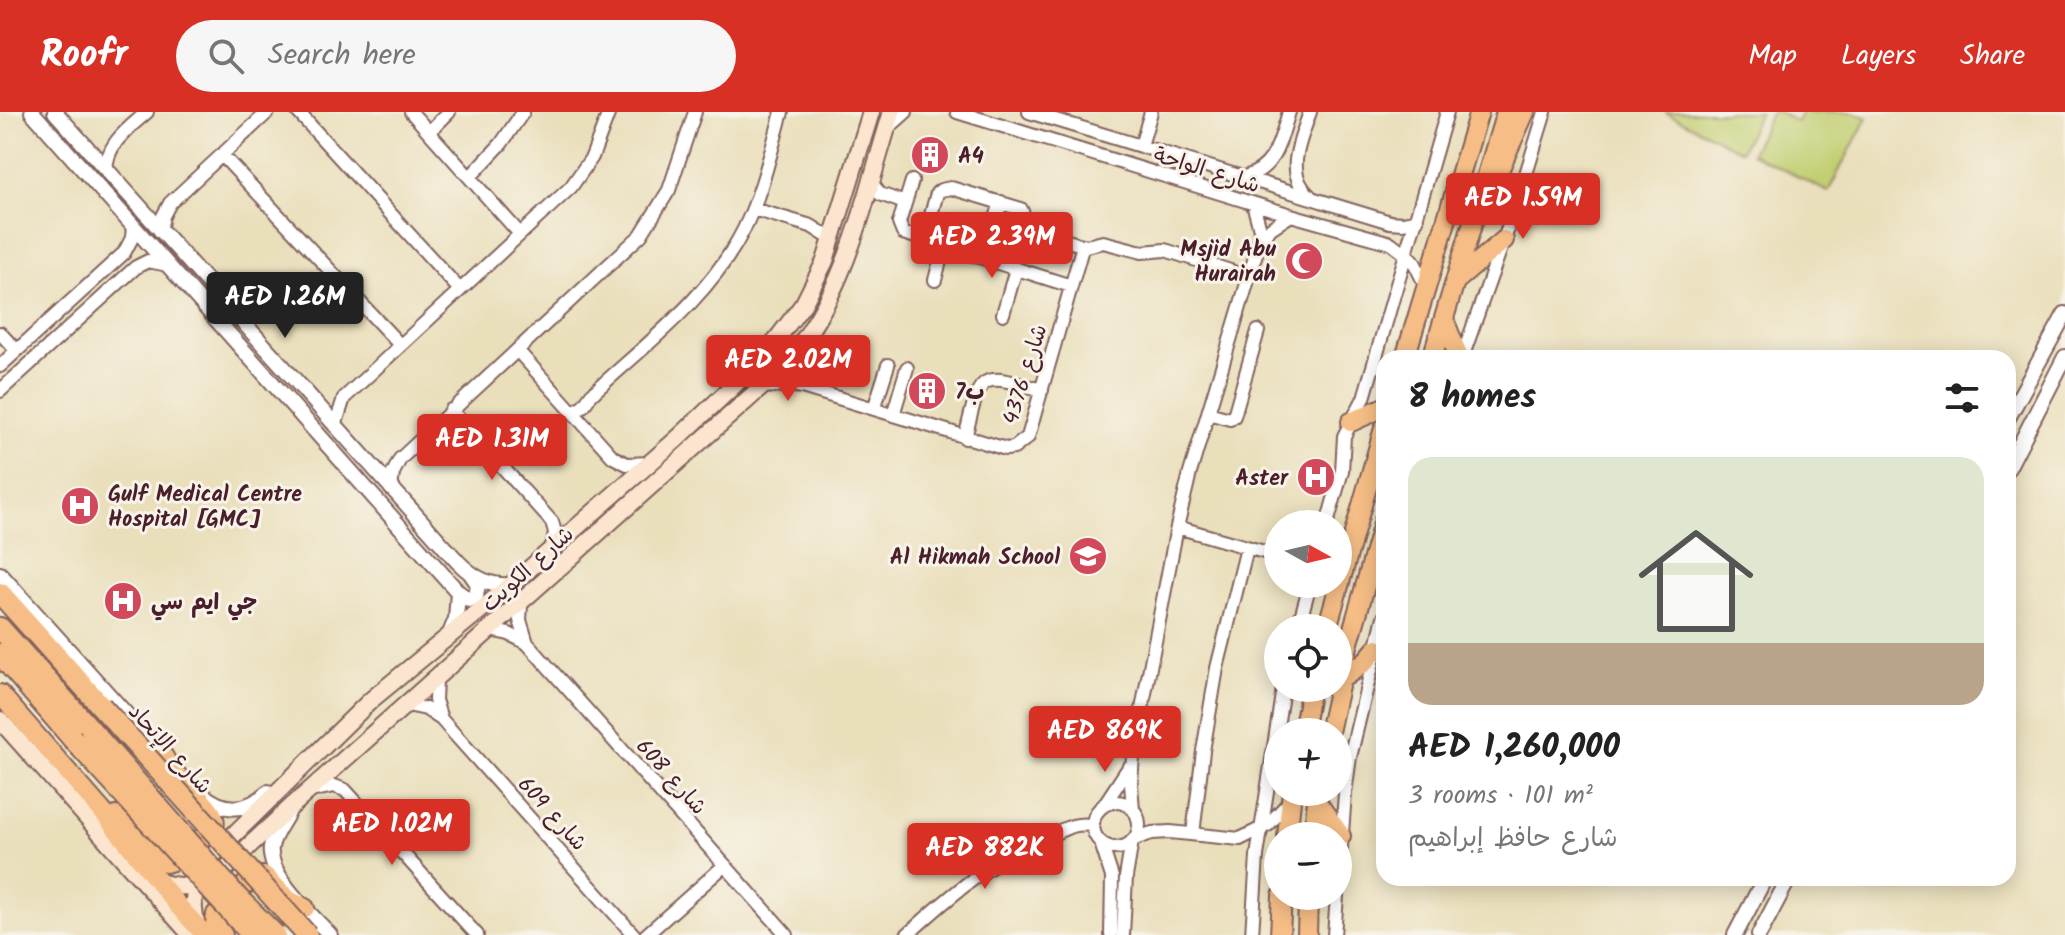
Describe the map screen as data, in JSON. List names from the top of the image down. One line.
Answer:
{"streets":{"highway":["شارع الإتحاد"],"main road":["شارع الكويت"],"street":["شارع الواحة","شارع 4376","شارع 608","شارع 609"]},"crossings":[["شارع 4376","شارع الكويت"],["شارع الكويت","شارع 608"],["شارع الكويت","شارع 609"]],"places":{"building":["A4","ب7"],"mosque":["Msjid Abu Hurairah"],"hospital":["Aster","Gulf Medical Centre Hospital [GMC]","جي ايم سي"],"school or university":["Al Hikmah School"]},"north":"right","page":{"header":"Roofr","search":"Search here","nav":["Map","Layers","Share"],"price":["AED 1.59M","AED 2.39M","AED 1.26M","AED 2.02M","AED 1.31M","AED 869K","AED 1.02M","AED 882K"],"heading":"8 homes","list":[{"name":"AED 1,260,000","note":"3 rooms · 101 m² · شارع حافظ إبراهيم"}],"map_buttons":["+","−"]}}
